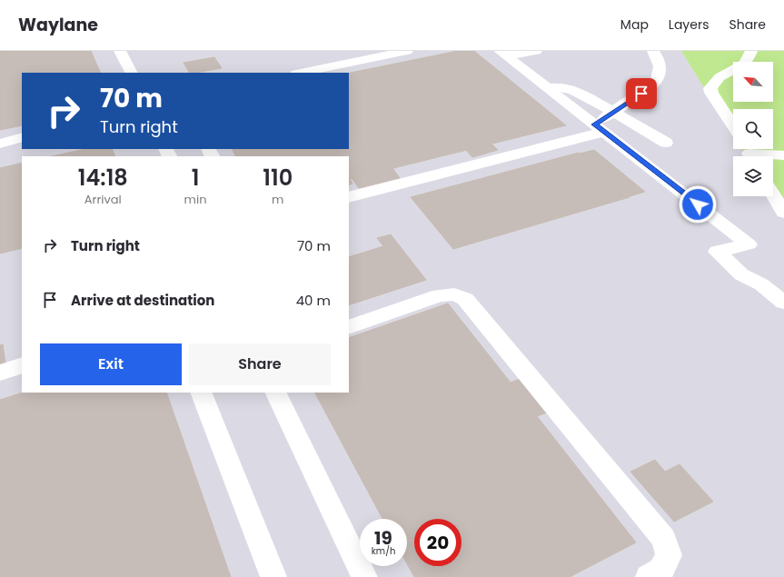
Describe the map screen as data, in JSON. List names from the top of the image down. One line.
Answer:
{"north":"top left","page":{"header":"Waylane","nav":["Map","Layers","Share"],"turn":["70 m","Turn right"],"eta":["14:18","Arrival","1","min","110","m"],"list":[{"name":"Turn right","value":"70 m"},{"name":"Arrive at destination","value":"40 m"}],"buttons":["Exit","Share"],"speed":"19 km/h","limit":"20"}}
